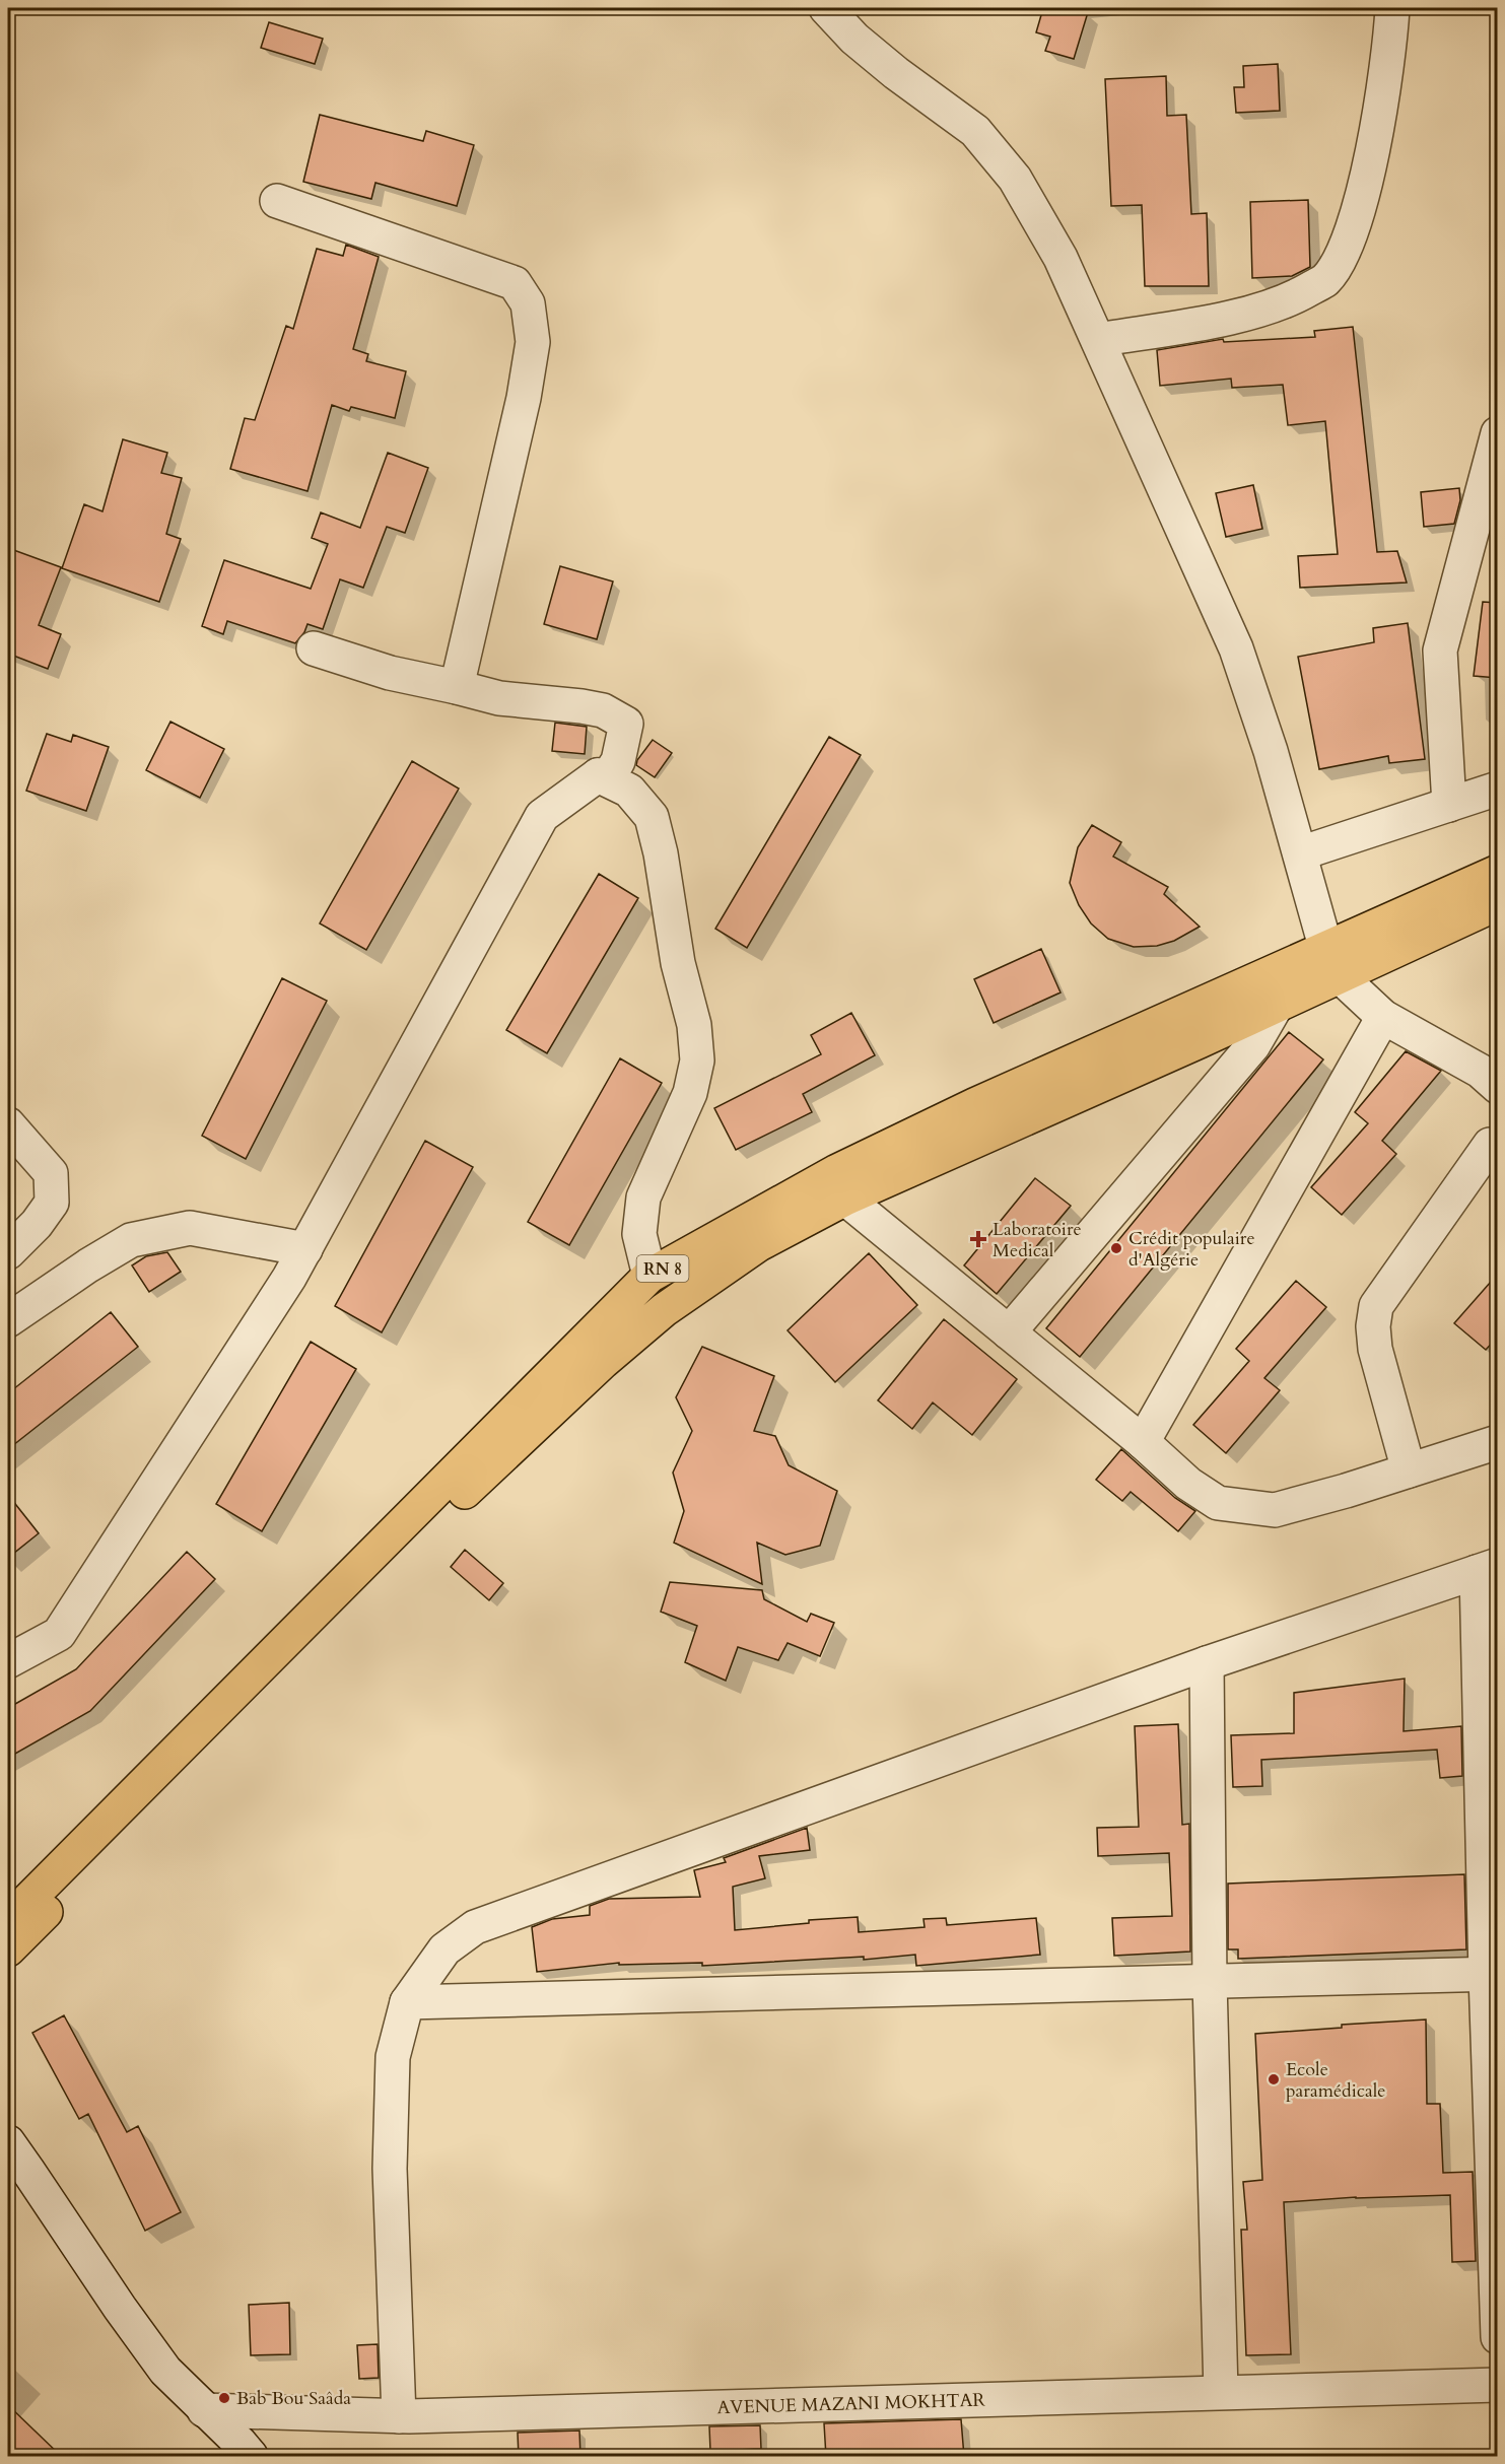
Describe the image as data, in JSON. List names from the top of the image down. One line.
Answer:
{"streets":{"highway":["RN 8"],"street":["AVENUE MAZANI MOKHTAR"]},"places":{"health":["Laboratoire Medical"],"other":["Crédit populaire d'Algérie","Ecole paramédicale","Bab Bou Saâda"]}}
